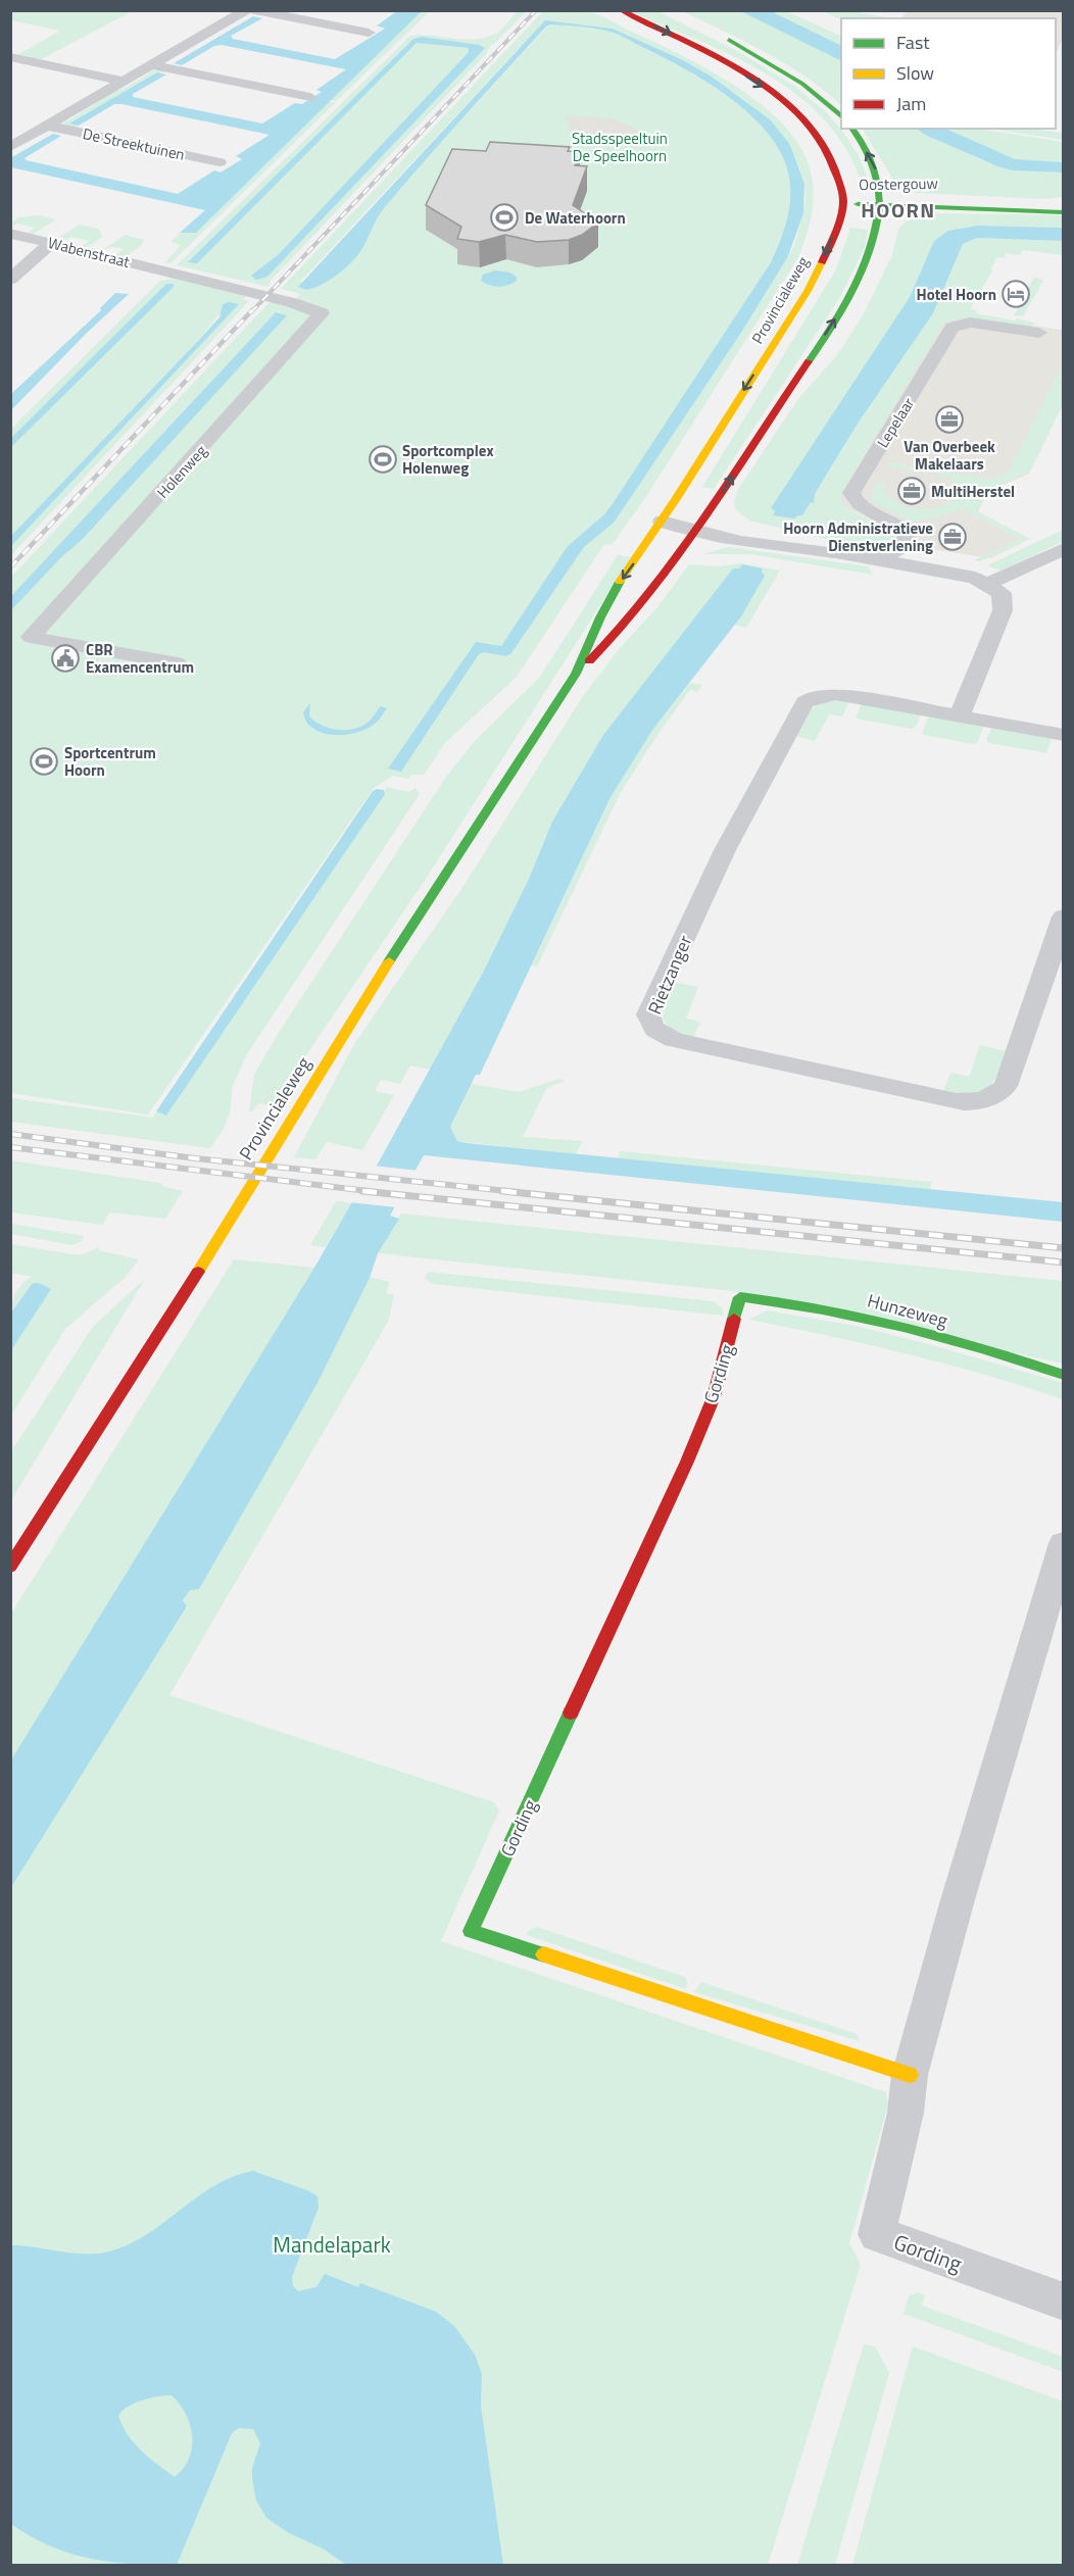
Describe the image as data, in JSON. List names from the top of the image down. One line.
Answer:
{"streets":{"main road":["Oostergouw","Provincialeweg","Hunzeweg","Gording"],"street":["De Streektuinen","Wabenstraat","Lepelaar","Holenweg","Rietzanger"]},"crossings":[["Oostergouw","Provincialeweg"],["Wabenstraat","Holenweg"],["Hunzeweg","Gording"]],"districts":["HOORN"],"parks":["Stadsspeeltuin De Speelhoorn","Mandelapark"],"places":{"sports":["De Waterhoorn","Sportcomplex Holenweg","Sportcentrum Hoorn"],"hotel":["Hotel Hoorn"],"office":["Van Overbeek Makelaars","MultiHerstel","Hoorn Administratieve Dienstverlening"],"public building":["CBR Examencentrum"]},"legend":["Fast","Slow","Jam"]}
